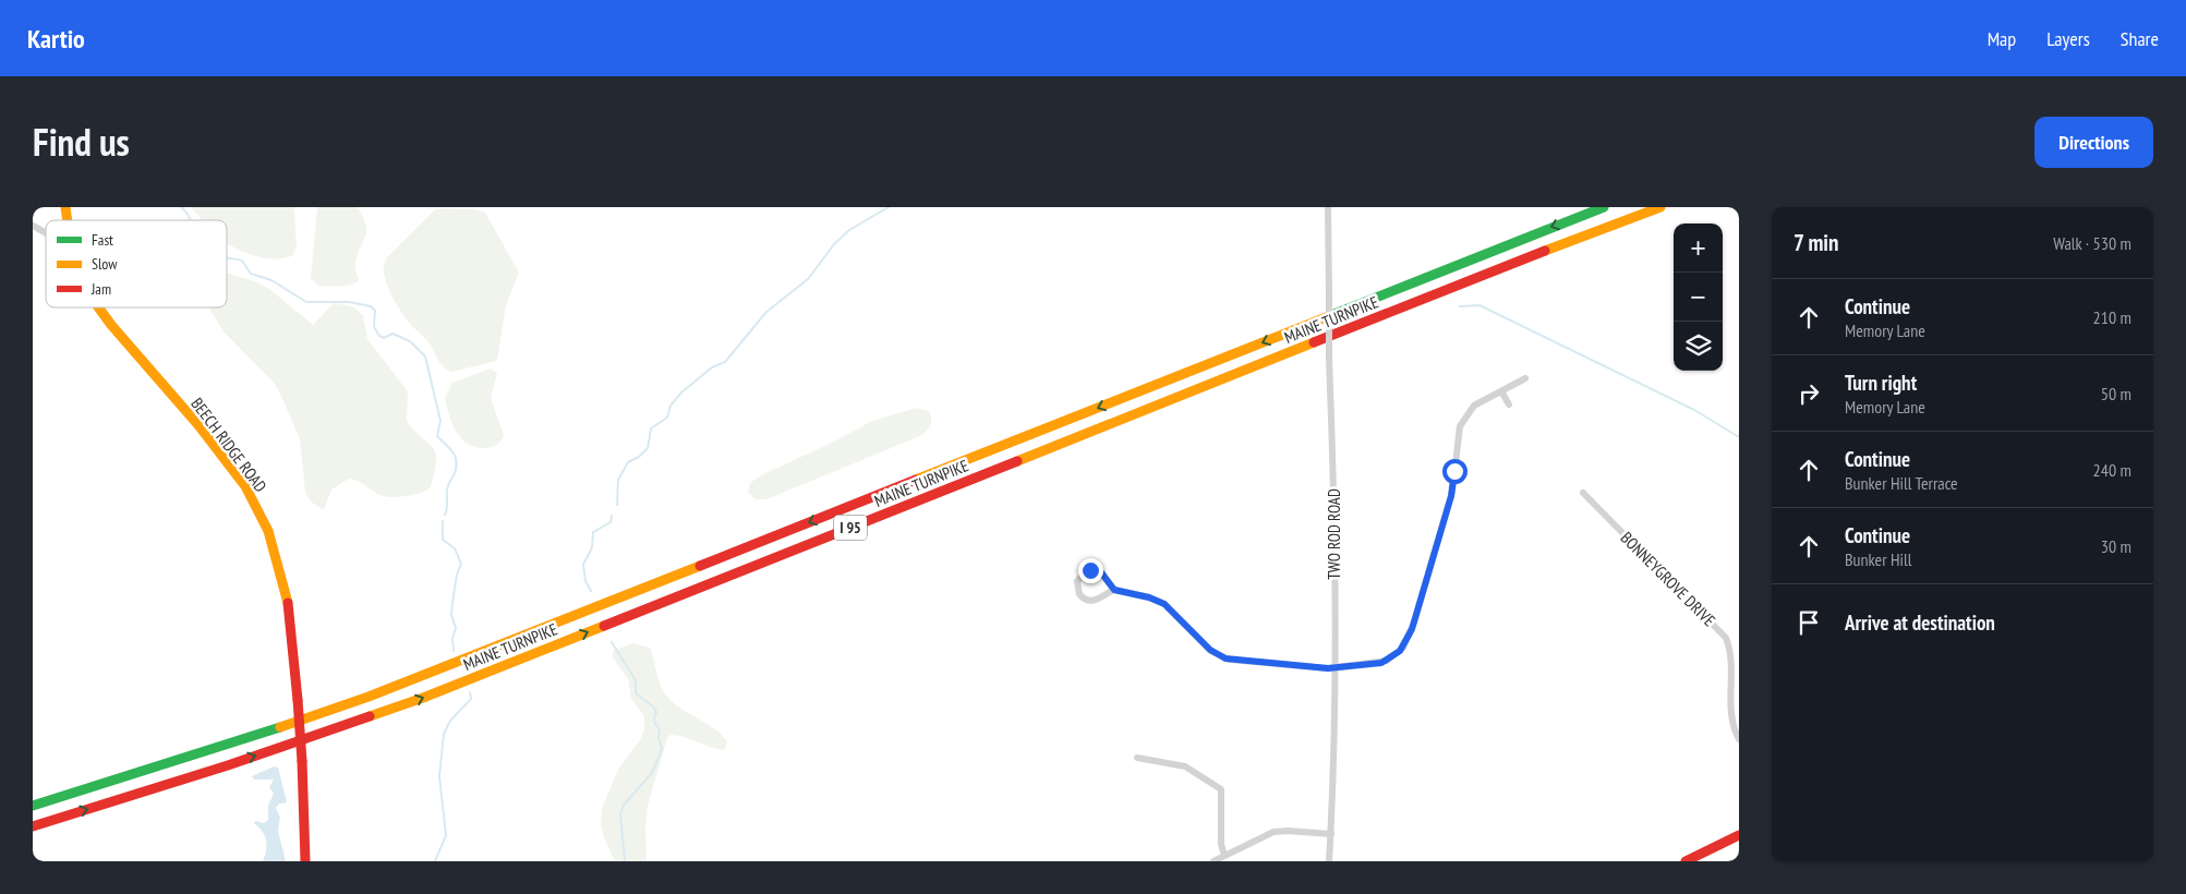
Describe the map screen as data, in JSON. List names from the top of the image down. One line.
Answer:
{"streets":{"main road":["MAINE TURNPIKE","BEECH RIDGE ROAD","I 95"],"street":["TWO ROD ROAD","BONNEYGROVE DRIVE"]},"legend":["Fast","Slow","Jam"],"page":{"header":"Kartio","nav":["Map","Layers","Share"],"title":"Find us","buttons":"Directions","heading":["7 min","Walk · 530 m"],"map_buttons":["+","−"],"list":[["Continue","Memory Lane","210 m"],["Turn right","Memory Lane","50 m"],["Continue","Bunker Hill Terrace","240 m"],["Continue","Bunker Hill","30 m"],"Arrive at destination"]}}
